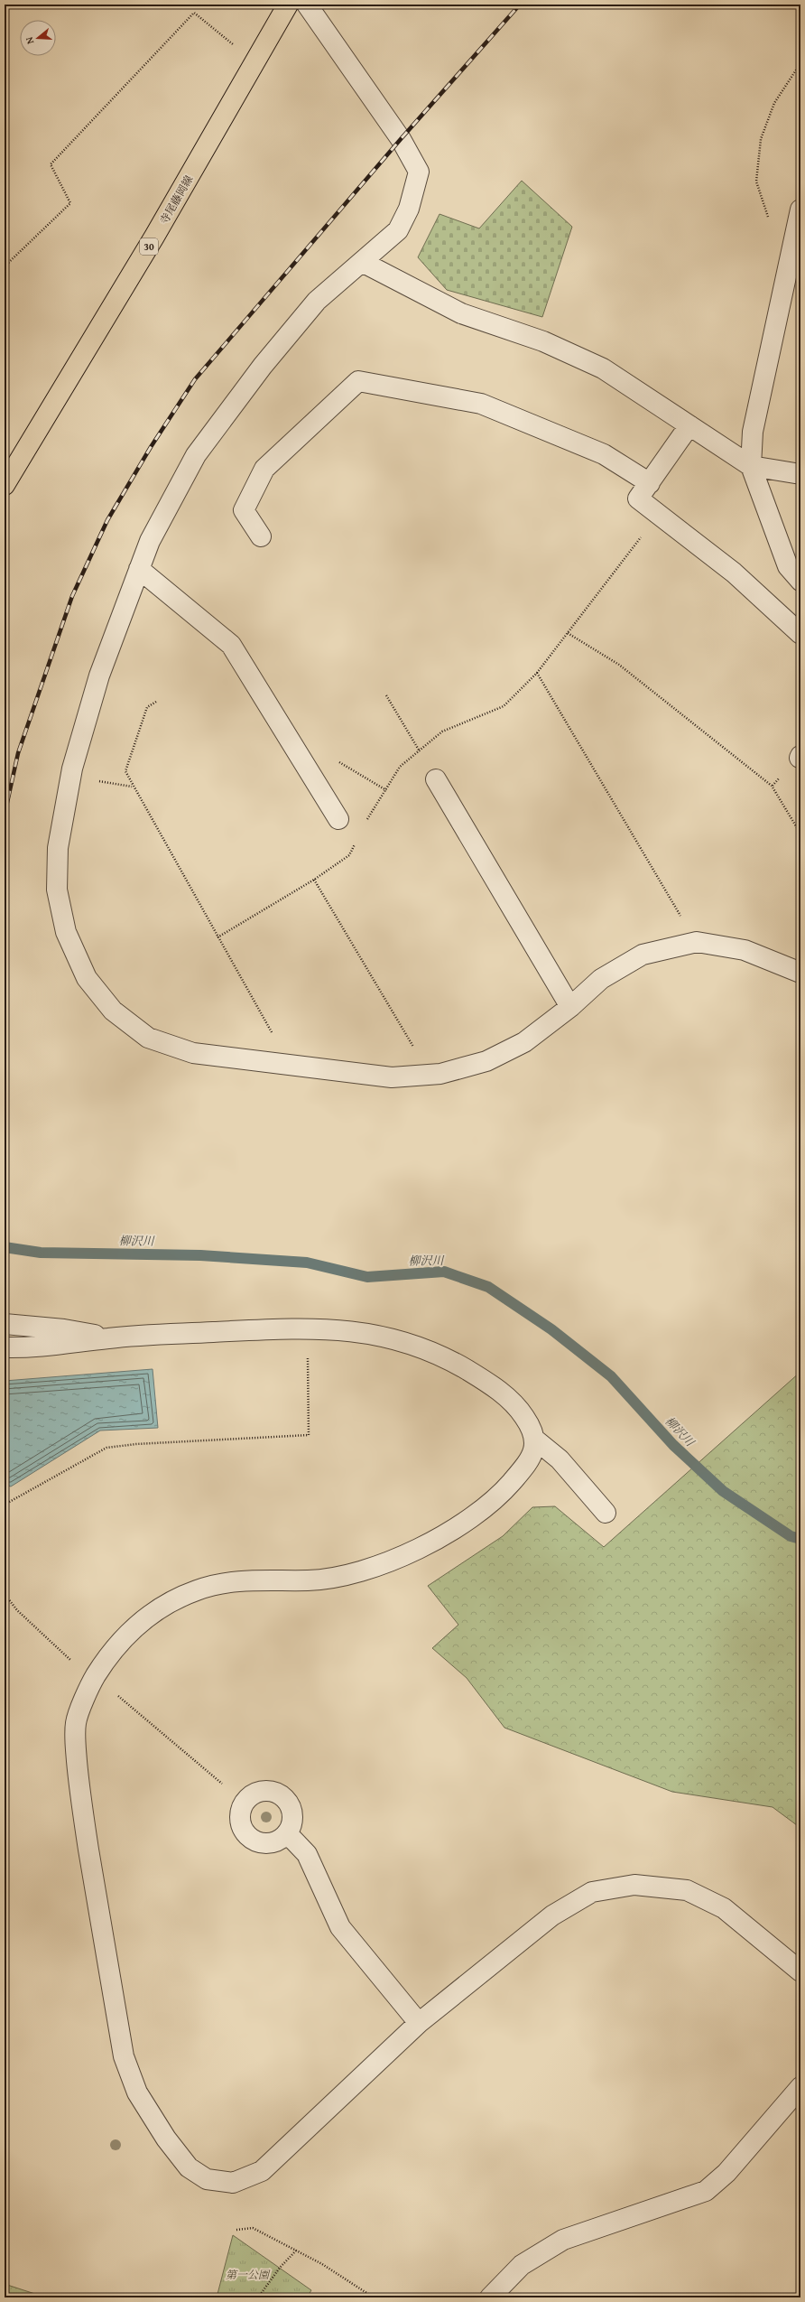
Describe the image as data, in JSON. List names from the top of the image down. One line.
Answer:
{"streets":{"main road":["寺尾藤岡線","30"]},"water":["柳沢川"],"parks":["第一公園"],"north":"left"}
